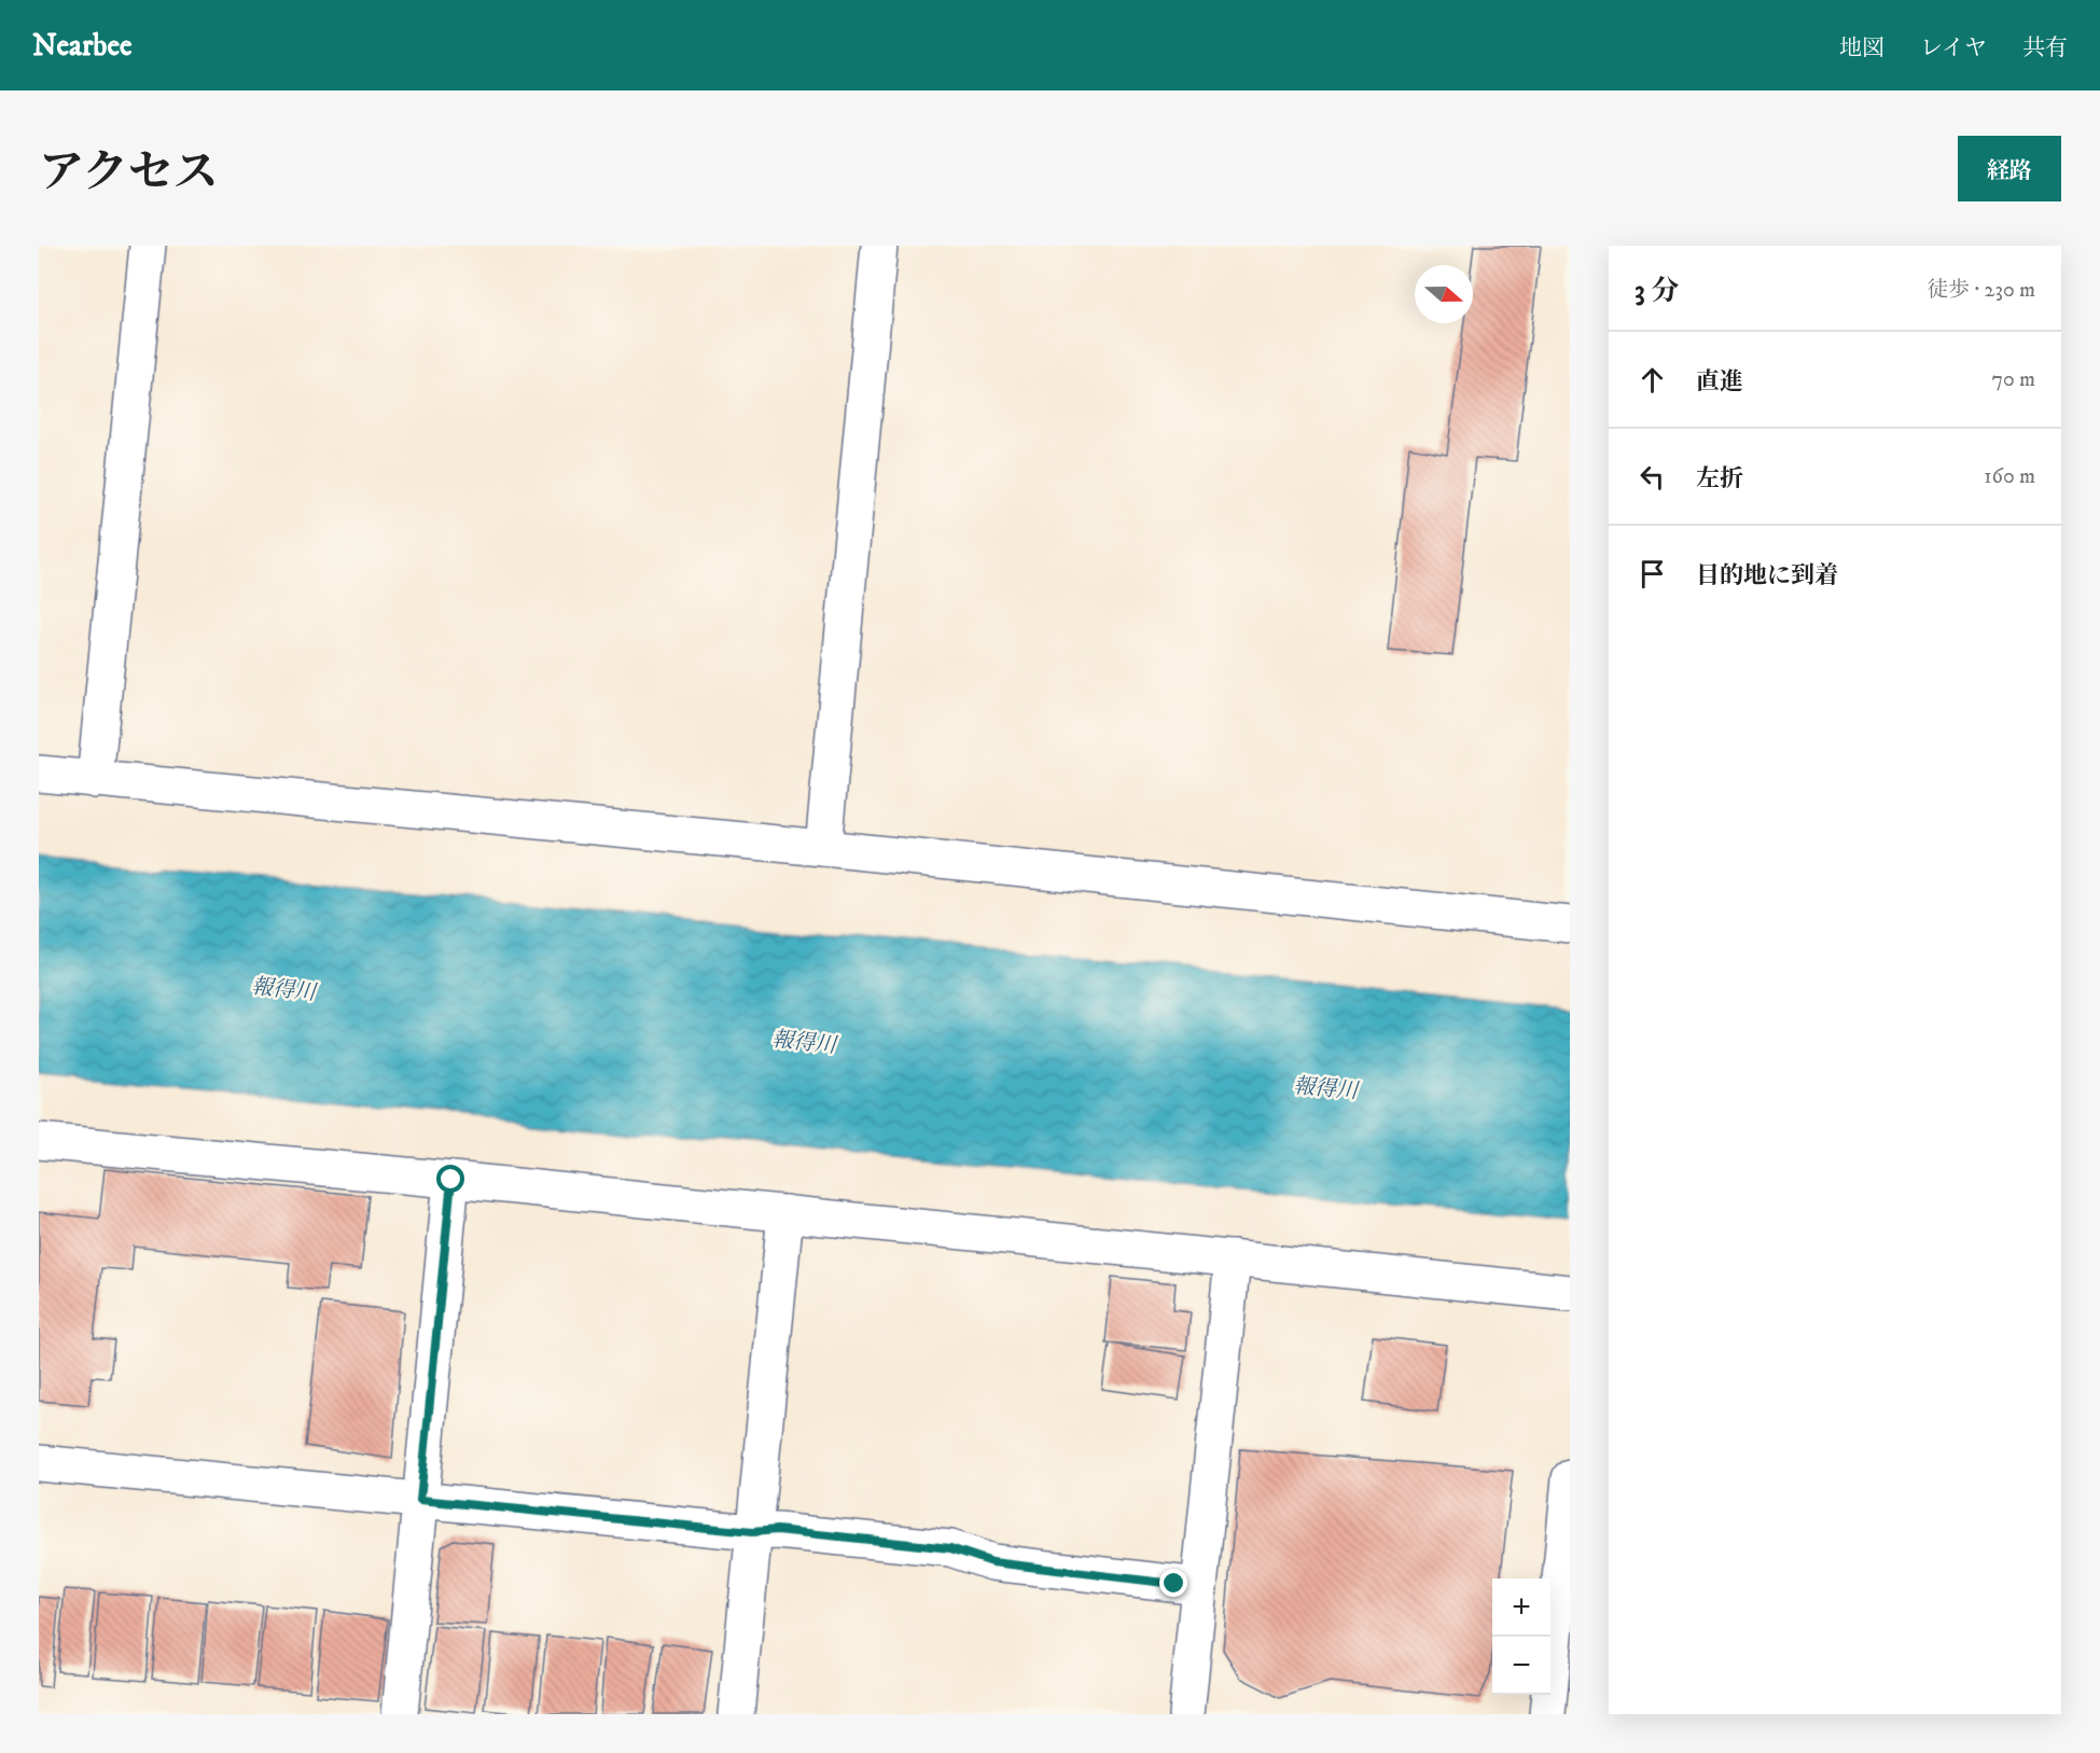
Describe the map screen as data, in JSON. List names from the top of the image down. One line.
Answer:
{"water":["報得川"],"north":"right","page":{"header":"Nearbee","nav":["地図","レイヤ","共有"],"title":"アクセス","buttons":"経路","heading":["3 分","徒歩 · 230 m"],"list":[["直進","70 m"],["左折","160 m"],"目的地に到着"],"map_buttons":["+","−"]}}
